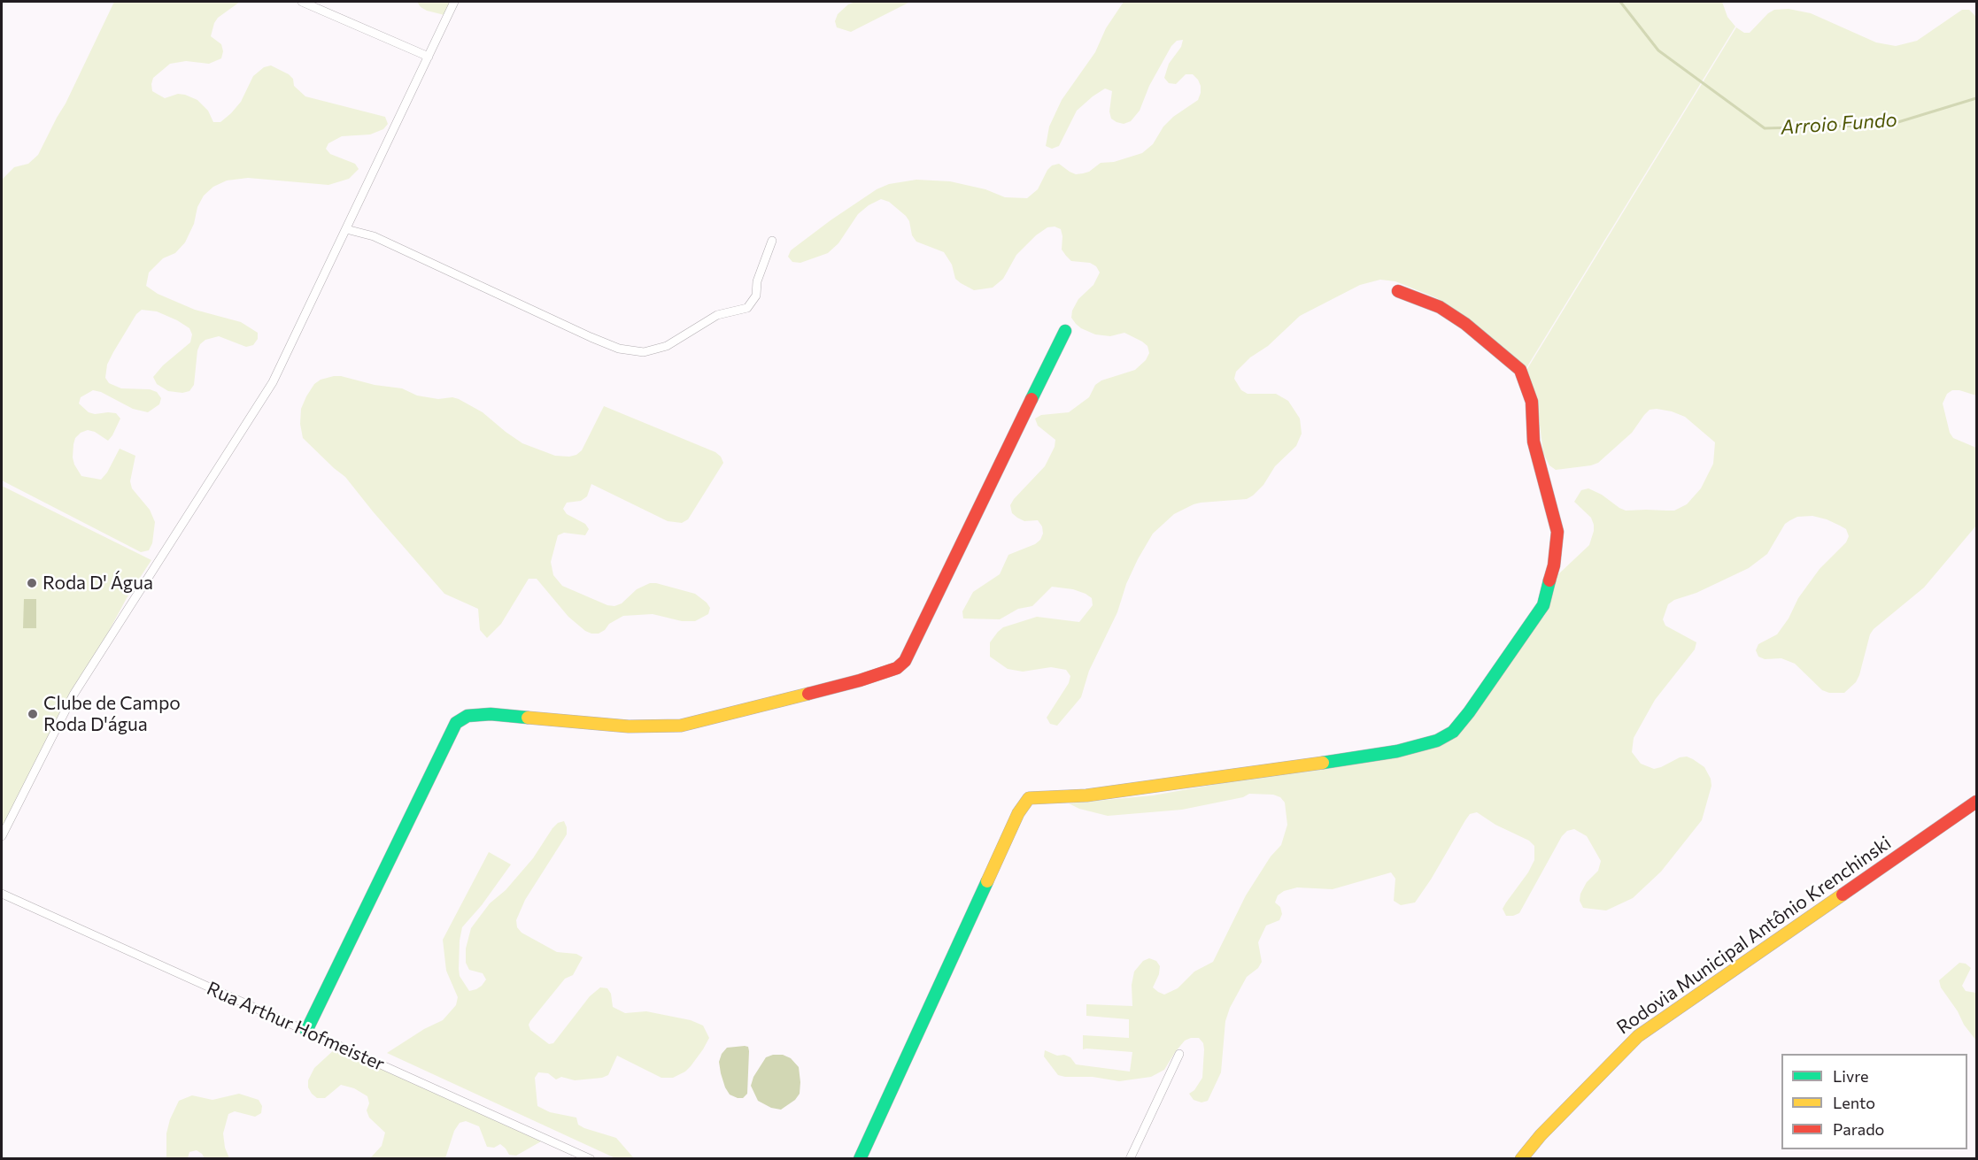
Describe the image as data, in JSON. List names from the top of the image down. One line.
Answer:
{"streets":{"street":["Rodovia Municipal Antônio Krenchinski","Rua Arthur Hofmeister"]},"water":["Arroio Fundo"],"places":["Roda D' Água","Clube de Campo Roda D'água"],"legend":["Livre","Lento","Parado"]}
